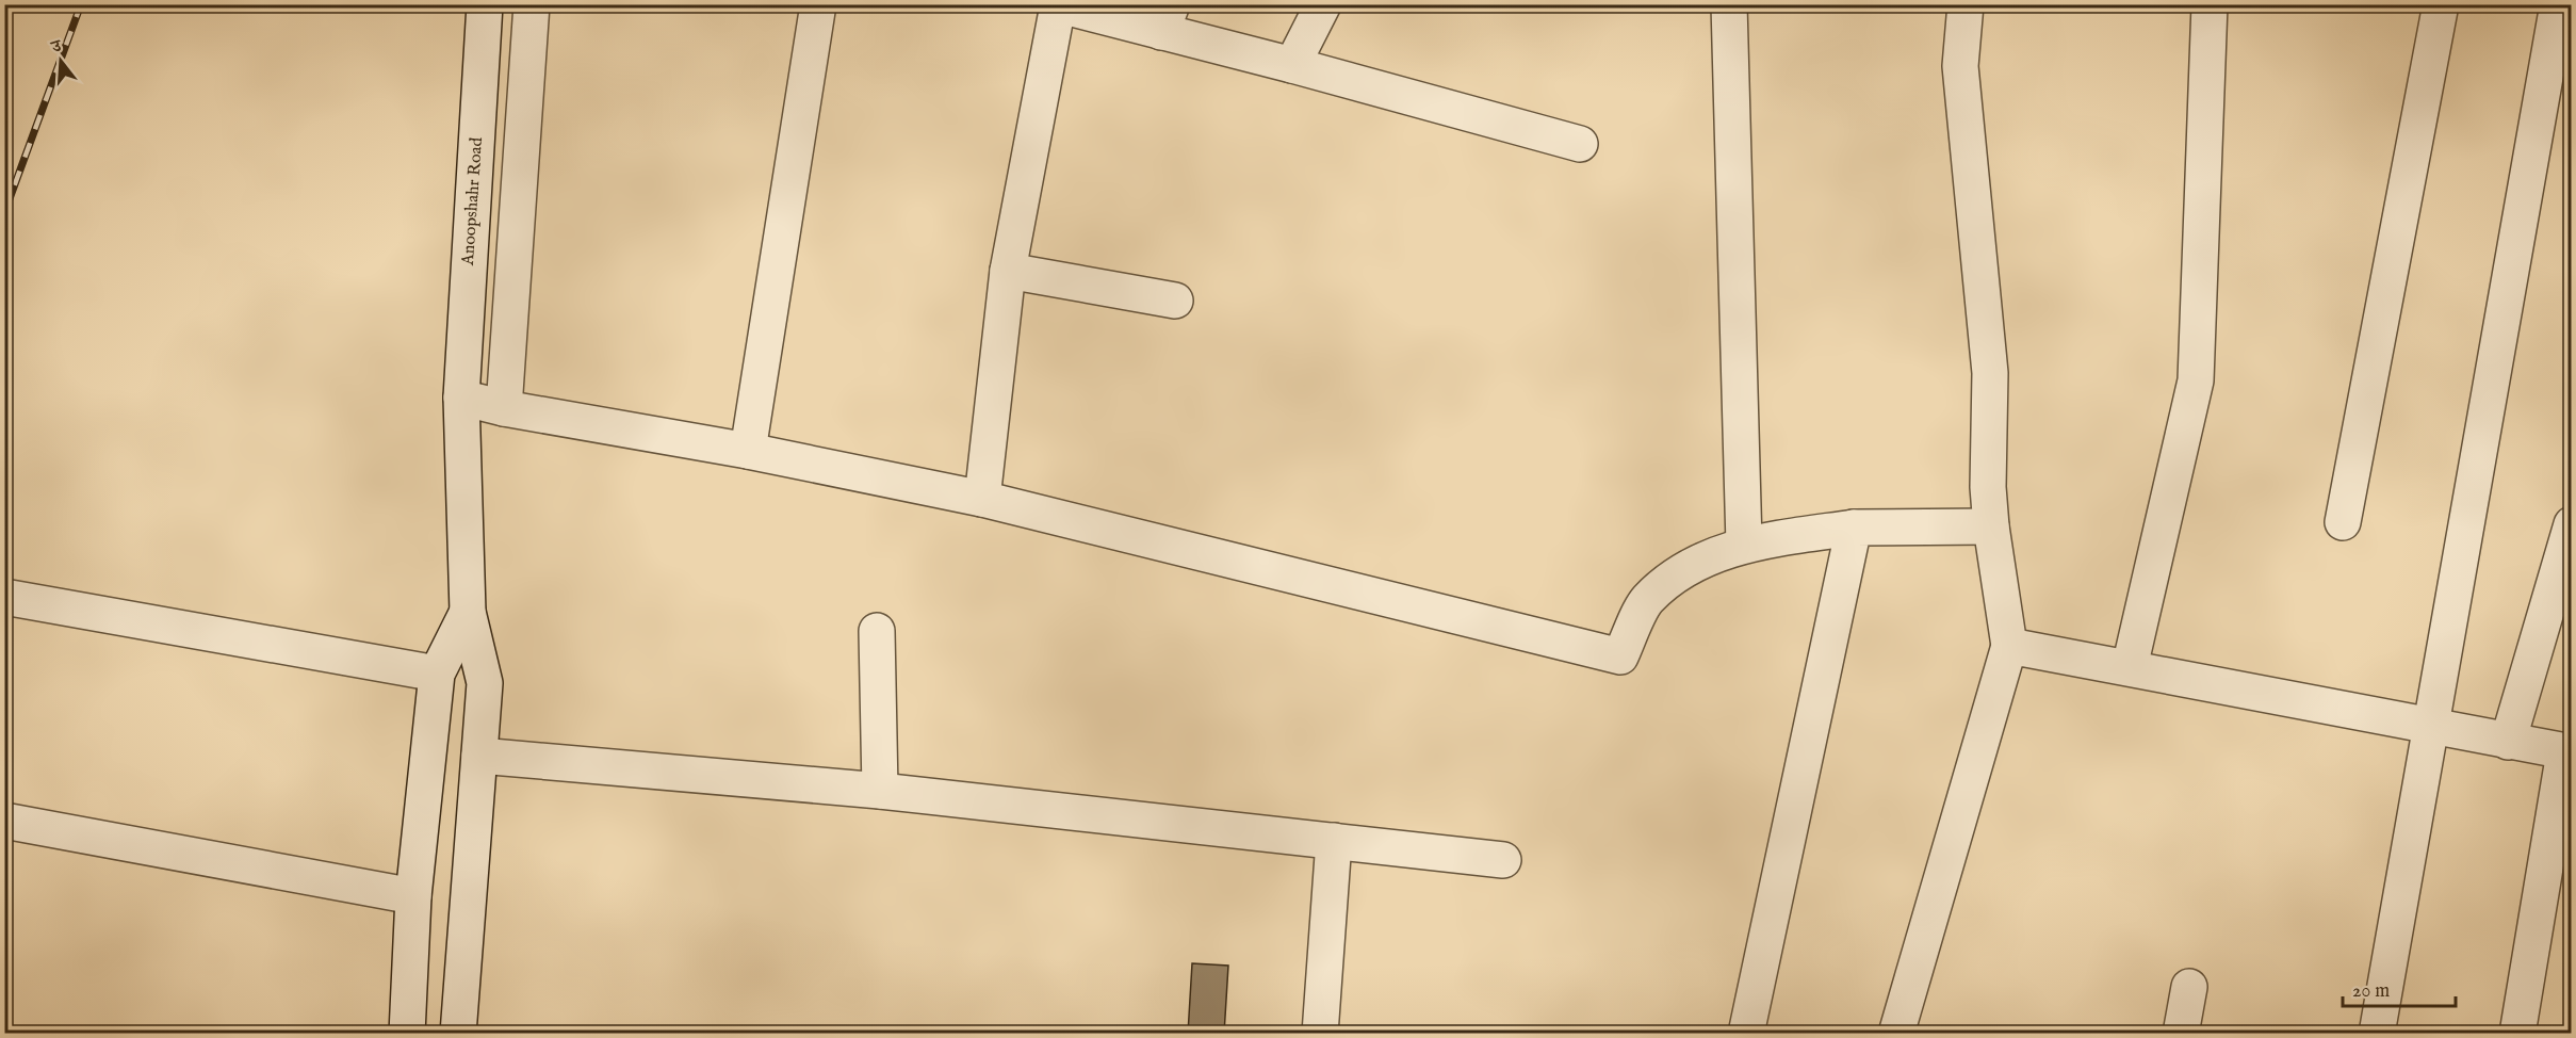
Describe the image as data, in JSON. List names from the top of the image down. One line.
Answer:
{"streets":{"street":["Anoopshahr Road"]},"scale_bar":"20 m","north":"top"}
